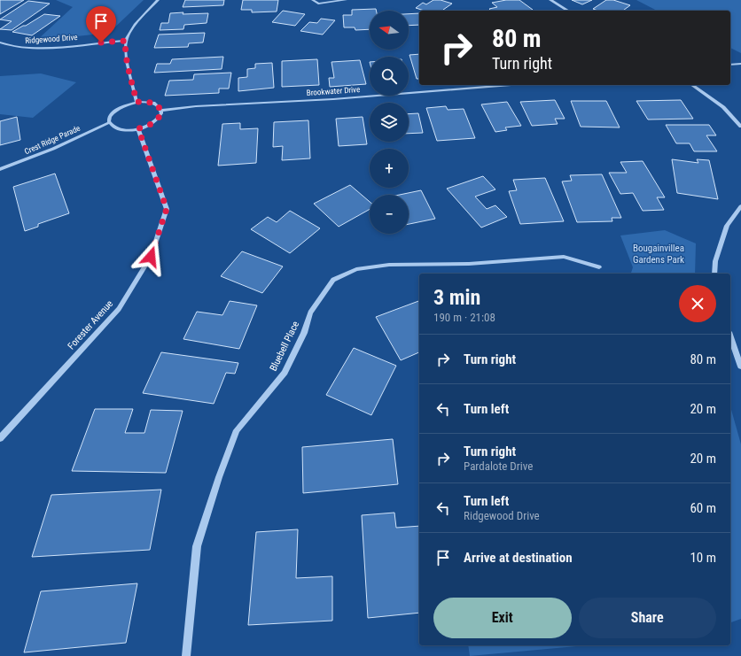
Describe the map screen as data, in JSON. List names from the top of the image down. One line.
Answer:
{"streets":{"street":["Ridgewood Drive","Brookwater Drive","Crest Ridge Parade","Forester Avenue","Bluebell Place"]},"parks":["Bougainvillea Gardens Park"],"north":"left","page":{"map_buttons":["+","−"],"turn":["80 m","Turn right"],"heading":["3 min","190 m · 21:08"],"list":[{"name":"Turn right","value":"80 m"},{"name":"Turn left","value":"20 m"},{"name":"Turn right","note":"Pardalote Drive","value":"20 m"},{"name":"Turn left","note":"Ridgewood Drive","value":"60 m"},{"name":"Arrive at destination","value":"10 m"}],"buttons":["Exit","Share"]}}
